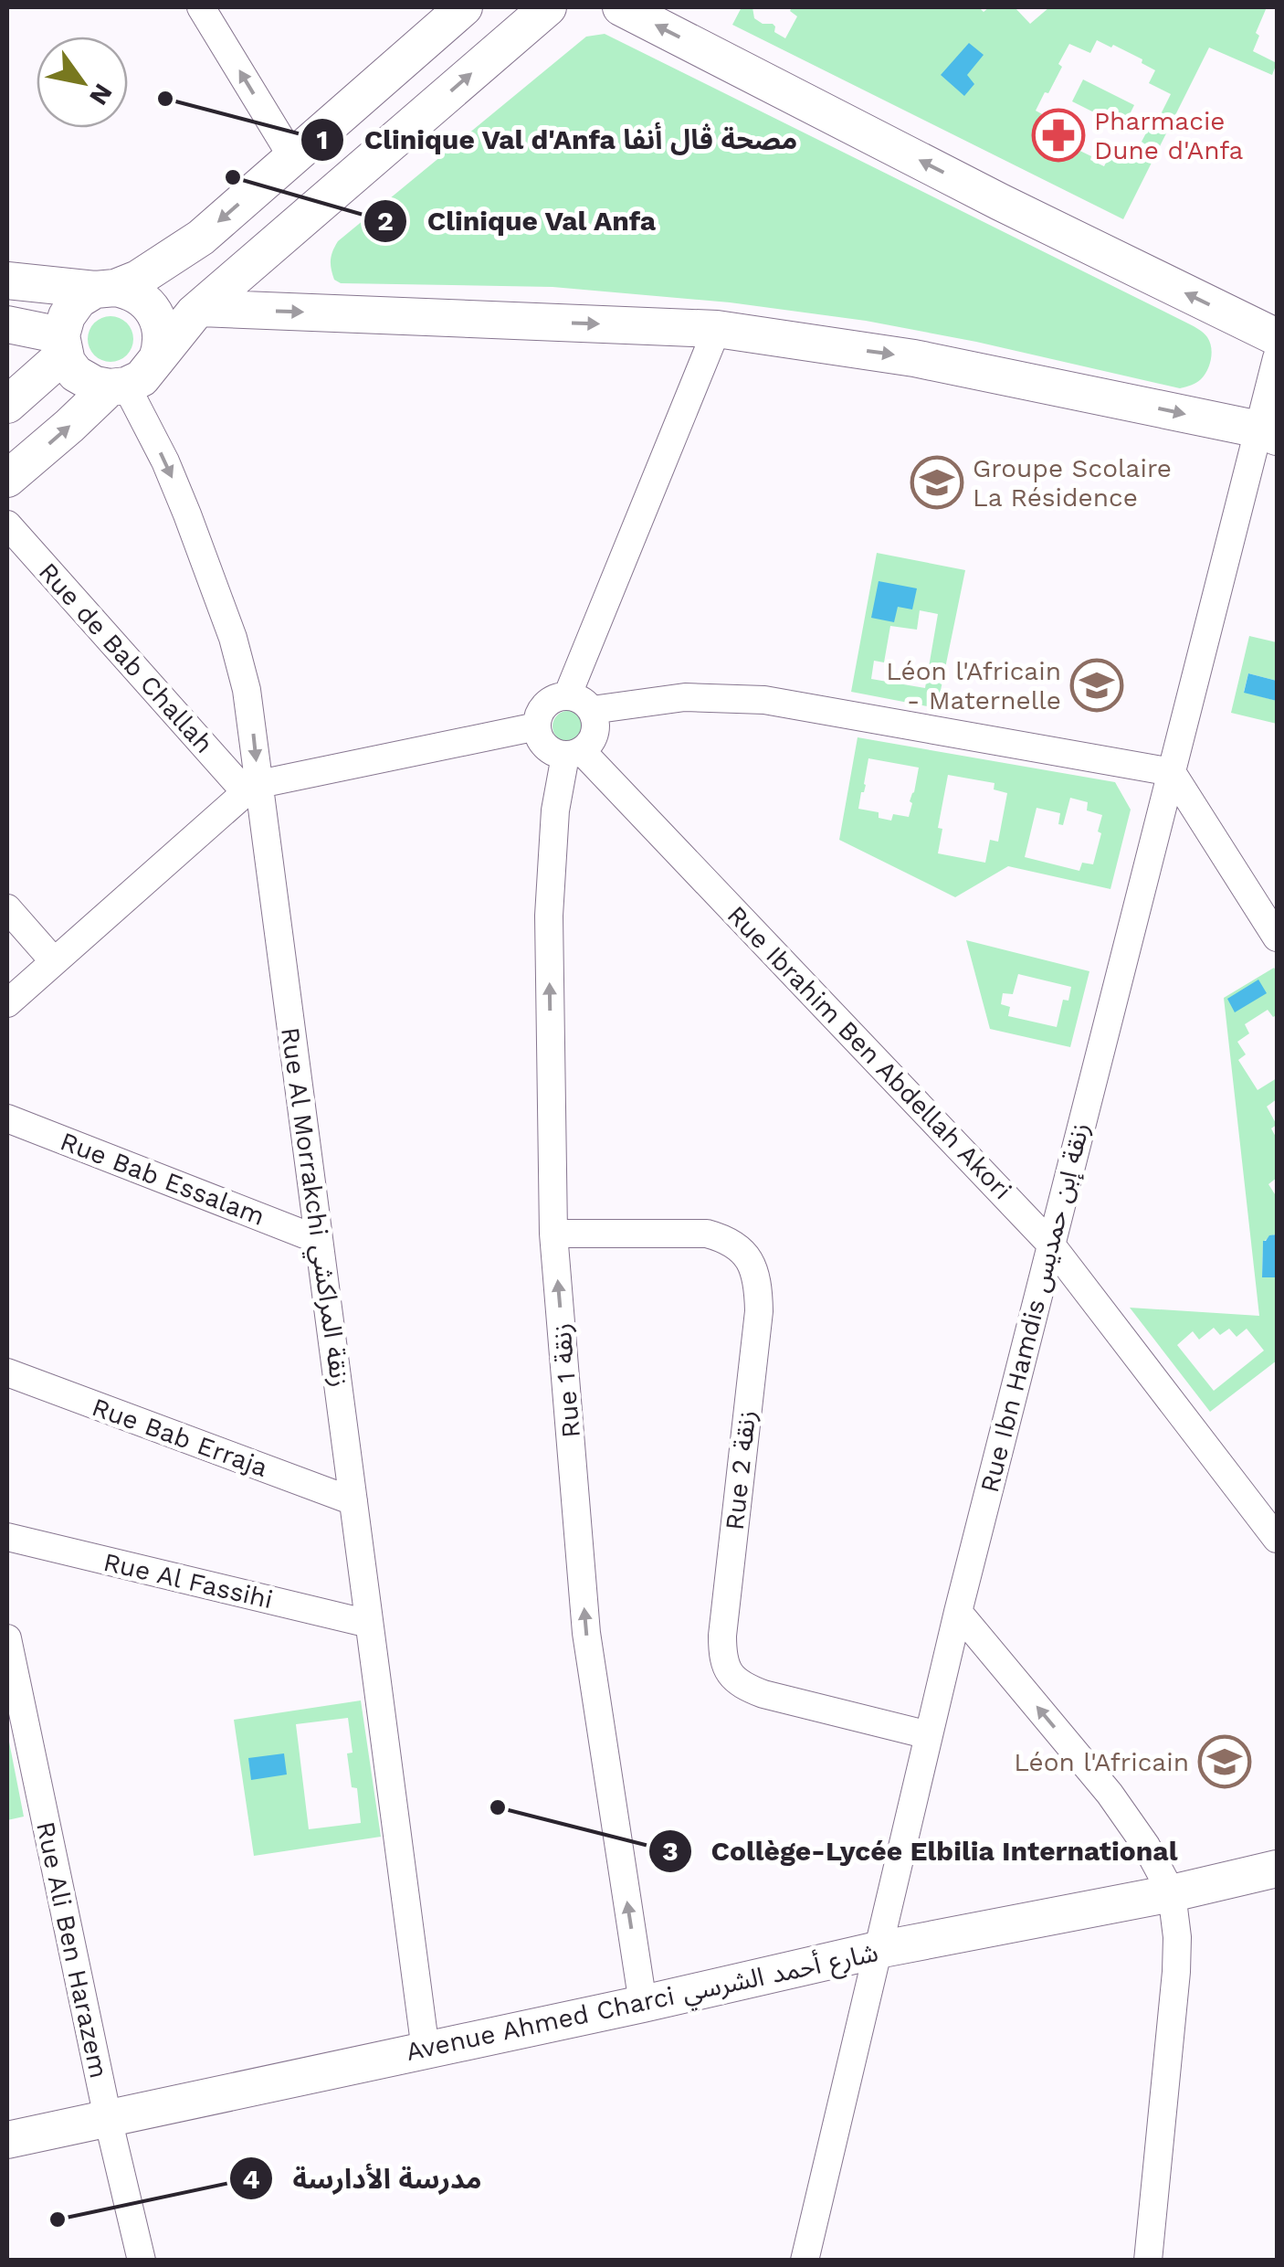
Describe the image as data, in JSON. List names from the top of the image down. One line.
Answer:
{"streets":{"main road":["Avenue Ahmed Charci شارع أحمد الشرسي"],"street":["Rue de Bab Challah","Rue Ibrahim Ben Abdellah Akori","Rue Bab Essalam","Rue Al Morrakchi زنقة المراكشي","Rue Ibn Hamdis زنقة إبن حمديس","Rue 1 زنقة","Rue Bab Erraja","Rue 2 زنقة","Rue Al Fassihi","Rue Ali Ben Harazem"]},"crossings":[["Rue de Bab Challah","Rue Al Morrakchi زنقة المراكشي"],["Rue Ibrahim Ben Abdellah Akori","Rue Ibn Hamdis زنقة إبن حمديس"],["Rue Ibrahim Ben Abdellah Akori","Rue 1 زنقة"],["Rue Bab Essalam","Rue Al Morrakchi زنقة المراكشي"],["Rue Al Morrakchi زنقة المراكشي","Rue Bab Erraja"],["Rue Al Morrakchi زنقة المراكشي","Rue Al Fassihi"],["Rue Al Morrakchi زنقة المراكشي","Avenue Ahmed Charci شارع أحمد الشرسي"],["Rue Ibn Hamdis زنقة إبن حمديس","Rue 2 زنقة"],["Rue Ibn Hamdis زنقة إبن حمديس","Avenue Ahmed Charci شارع أحمد الشرسي"],["Rue 1 زنقة","Rue 2 زنقة"],["Rue 1 زنقة","Avenue Ahmed Charci شارع أحمد الشرسي"],["Rue Ali Ben Harazem","Avenue Ahmed Charci شارع أحمد الشرسي"]],"one_way":["Rue 1 زنقة"],"places":{"other":["Clinique Val d'Anfa مصحة ڤال أنفا","Clinique Val Anfa","Collège-Lycée Elbilia International","مدرسة الأدارسة"],"pharmacy":["Pharmacie Dune d'Anfa"],"school or university":["Groupe Scolaire La Résidence","Léon l'Africain - Maternelle","Léon l'Africain"]},"north":"bottom right"}
